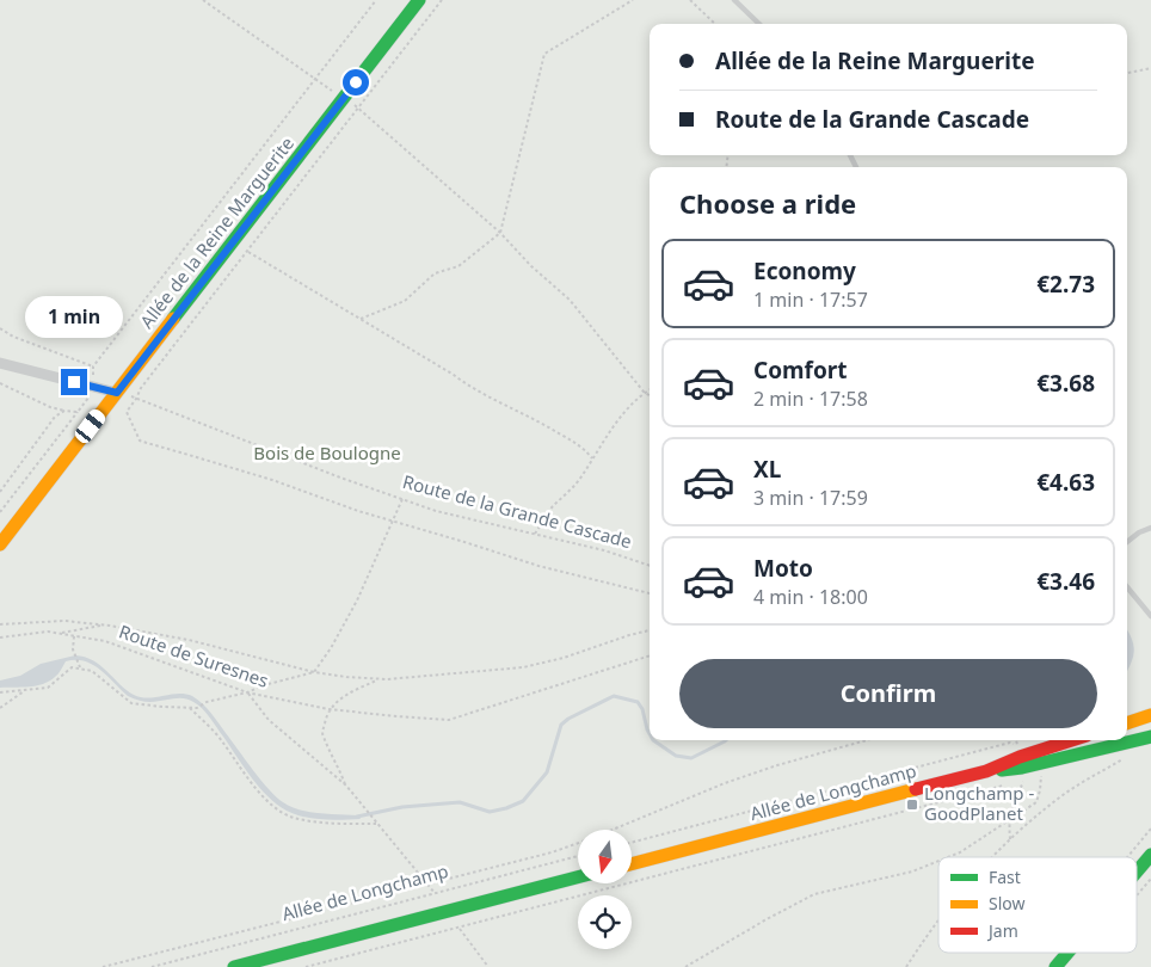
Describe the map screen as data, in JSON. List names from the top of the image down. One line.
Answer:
{"streets":{"main road":["Allée de la Reine Marguerite","Allée de Longchamp"],"path":["Route de la Grande Cascade","Route de Suresnes"]},"crossings":[["Allée de la Reine Marguerite","Route de la Grande Cascade"]],"parks":["Bois de Boulogne"],"places":{"transit":["Longchamp - GoodPlanet"]},"legend":["Fast","Slow","Jam"],"north":"bottom","page":{"banner":["Allée de la Reine Marguerite","Route de la Grande Cascade"],"heading":"Choose a ride","list":[{"name":"Economy","note":"1 min · 17:57","value":"€2.73"},{"name":"Comfort","note":"2 min · 17:58","value":"€3.68"},{"name":"XL","note":"3 min · 17:59","value":"€4.63"},{"name":"Moto","note":"4 min · 18:00","value":"€3.46"}],"bubble":"1 min","buttons":"Confirm"}}
